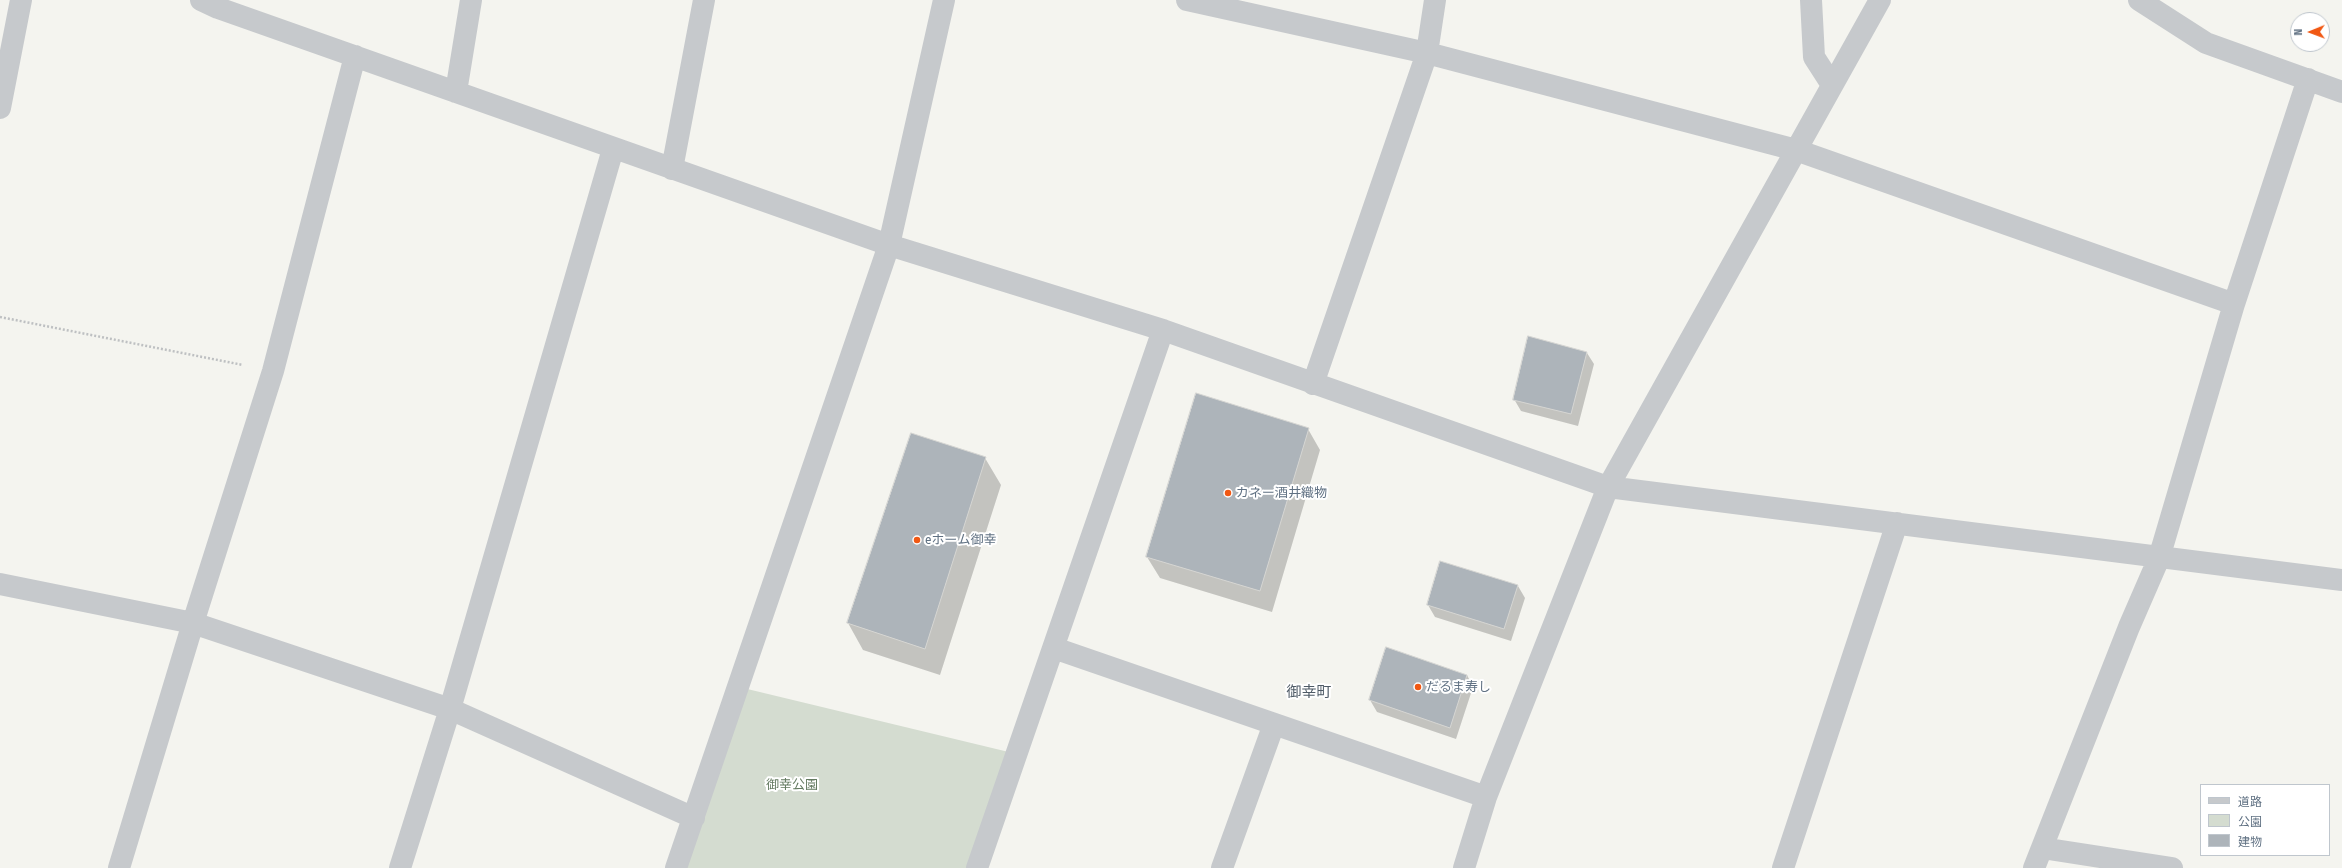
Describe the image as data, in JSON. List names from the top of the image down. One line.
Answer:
{"districts":["御幸町"],"parks":["御幸公園"],"places":["カネー酒井織物","eホーム御幸","だるま寿し"],"legend":["道路","公園","建物"],"north":"left"}
